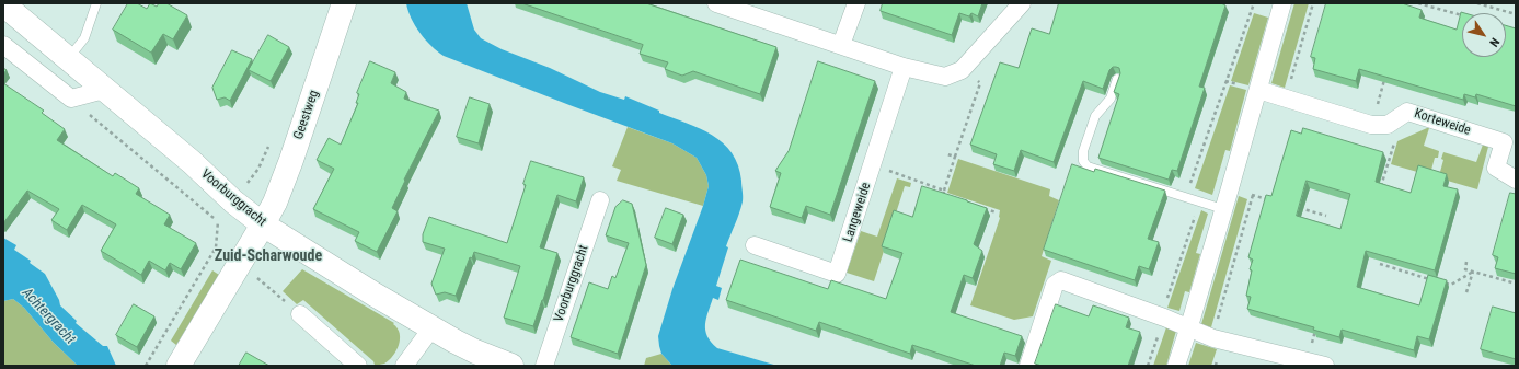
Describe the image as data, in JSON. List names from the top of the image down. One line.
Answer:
{"streets":{"street":["Geestweg","Korteweide","Voorburggracht","Langeweide"]},"crossings":[["Geestweg","Voorburggracht"]],"districts":["Zuid-Scharwoude"],"water":["Achtergracht"],"north":"bottom right"}
